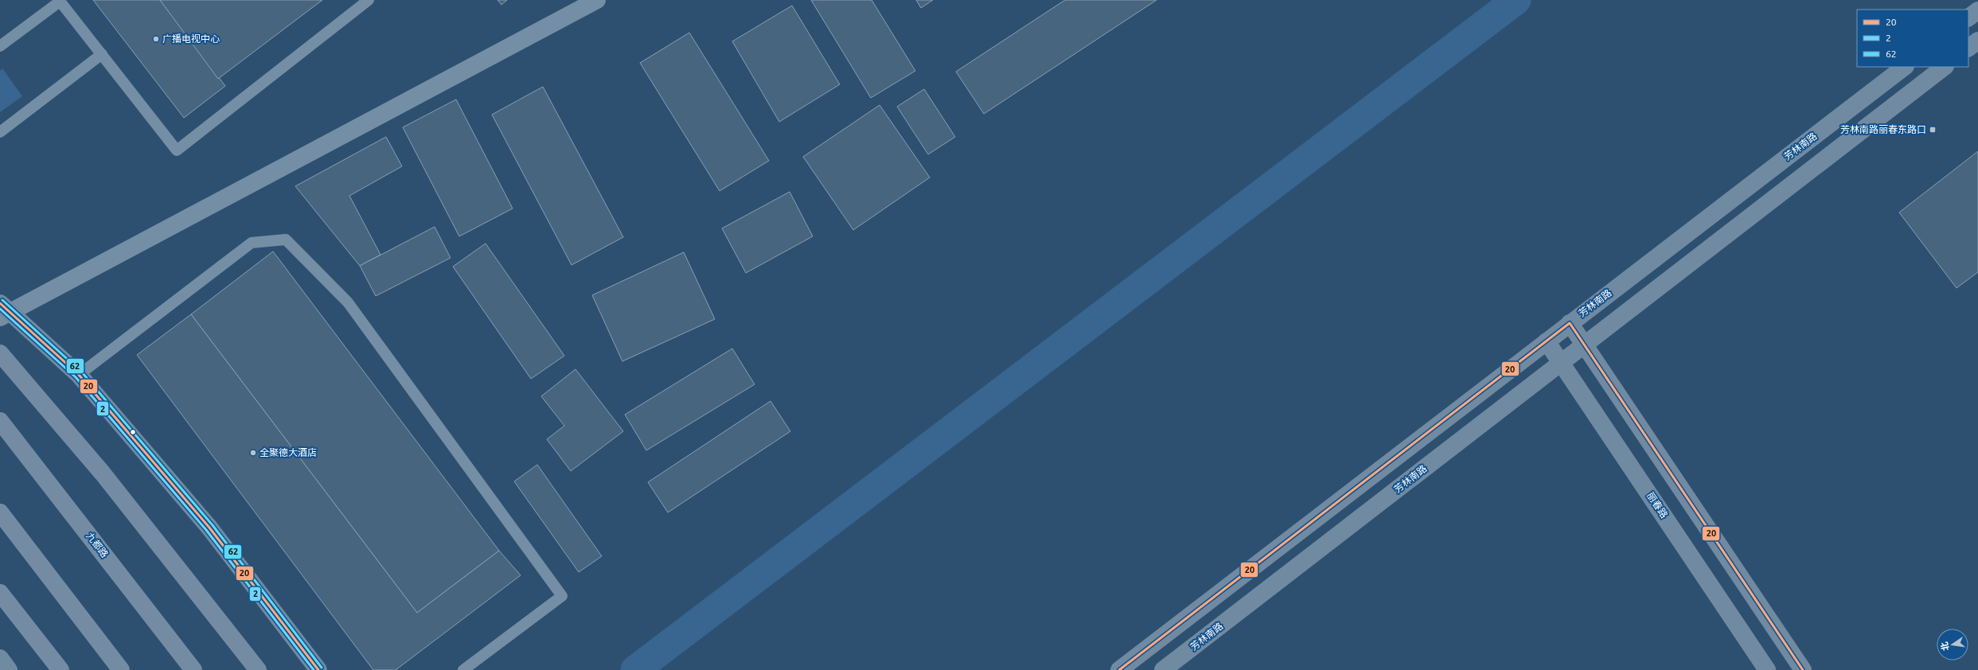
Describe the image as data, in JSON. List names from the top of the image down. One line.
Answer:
{"streets":{"main road":["九都路"],"street":["芳林南路","丽春路"]},"crossings":[["芳林南路","丽春路"]],"places":{"other":["广播电视中心","全聚德大酒店"],"transit":["芳林南路丽春东路口"]},"lines":["transit line 62","transit line 20","transit line 2"],"legend":["20","2","62"],"north":"left"}
